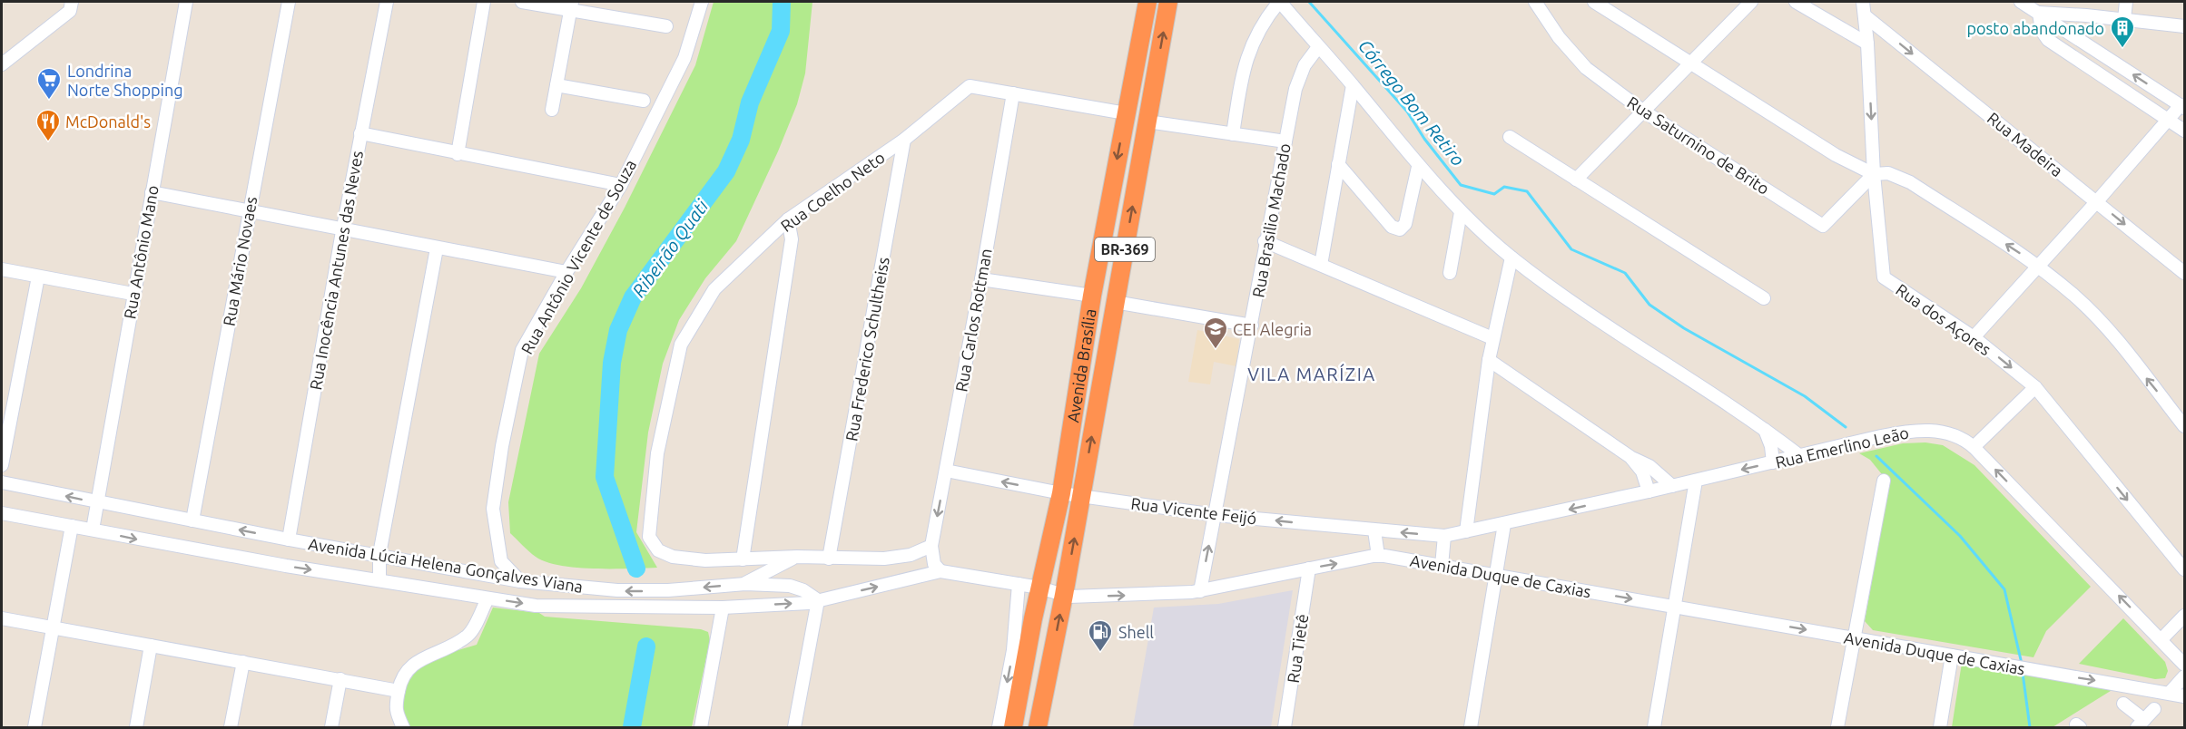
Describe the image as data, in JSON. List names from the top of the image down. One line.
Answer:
{"streets":{"highway":["BR-369","Avenida Brasília"],"street":["Rua Madeira","Rua Saturnino de Brito","Rua Coelho Neto","Rua Brasilio Machado","Rua Antônio Mano","Rua Antônio Vicente de Souza","Rua Mário Novaes","Rua Inocência Antunes das Neves","Rua dos Açores","Rua Carlos Rottman","Rua Frederico Schultheiss","Rua Emerlino Leão","Rua Vicente Feijó","Avenida Lúcia Helena Gonçalves Viana","Avenida Duque de Caxias","Rua Tietê"]},"crossings":[["Rua Madeira","Rua dos Açores"],["Rua Saturnino de Brito","Rua dos Açores"],["Rua Coelho Neto","Rua Carlos Rottman"],["Rua Coelho Neto","Rua Frederico Schultheiss"],["Rua Coelho Neto","Avenida Brasília"],["Rua Brasilio Machado","Rua Vicente Feijó"],["Rua Brasilio Machado","Avenida Duque de Caxias"],["Rua Antônio Mano","Avenida Lúcia Helena Gonçalves Viana"],["Rua Antônio Vicente de Souza","Avenida Lúcia Helena Gonçalves Viana"],["Rua Mário Novaes","Avenida Lúcia Helena Gonçalves Viana"],["Rua Inocência Antunes das Neves","Avenida Lúcia Helena Gonçalves Viana"],["Rua Carlos Rottman","Rua Vicente Feijó"],["Rua Carlos Rottman","Avenida Duque de Caxias"],["Avenida Brasília","Rua Vicente Feijó"],["Avenida Brasília","Avenida Duque de Caxias"],["Rua Emerlino Leão","Rua Vicente Feijó"],["Avenida Lúcia Helena Gonçalves Viana","Avenida Duque de Caxias"],["Avenida Duque de Caxias","Rua Tietê"]],"one_way":["Rua Vicente Feijó","Avenida Duque de Caxias"],"districts":["VILA MARÍZIA"],"water":["Córrego Bom Retiro","Ribeirão Quati"],"places":{"building":["posto abandonado"],"supermarket":["Londrina Norte Shopping"],"restaurant":["McDonald's"],"school or university":["CEI Alegria"],"fuel station":["Shell"]}}
